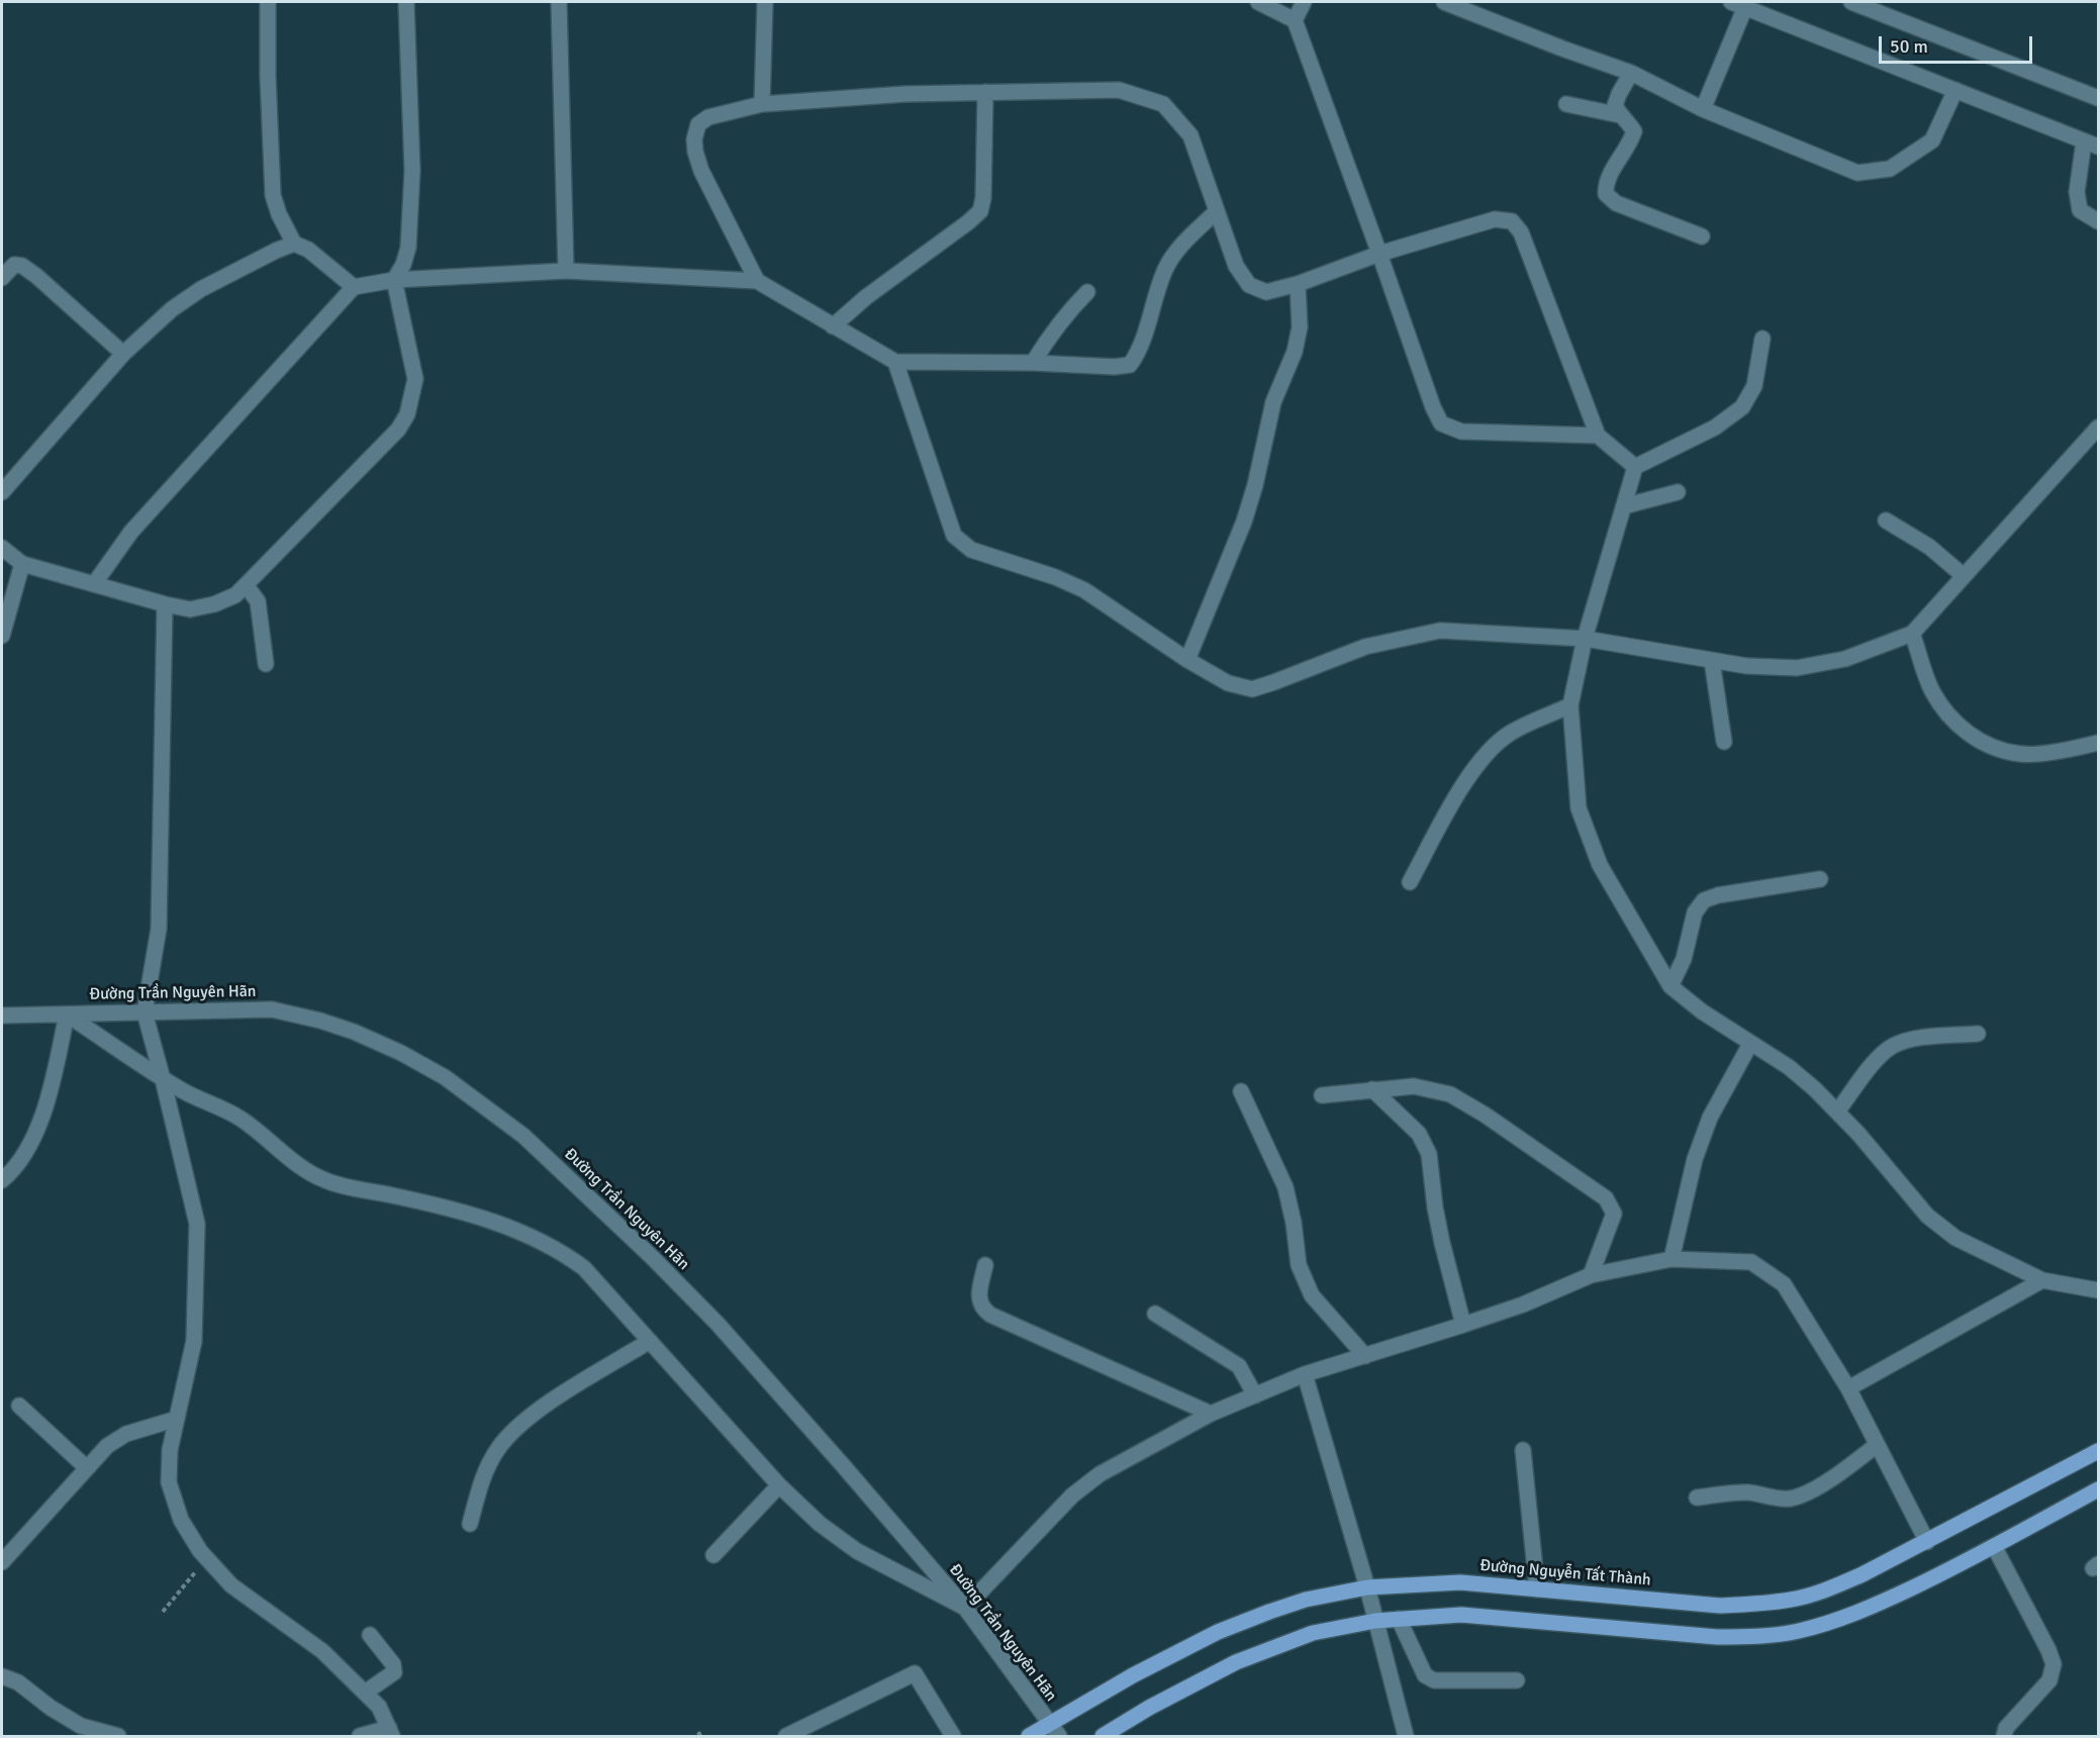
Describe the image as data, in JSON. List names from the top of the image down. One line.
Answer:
{"streets":{"main road":["Đường Nguyễn Tất Thành"],"street":["Đường Trần Nguyên Hãn"]},"crossings":[["Đường Trần Nguyên Hãn","Đường Nguyễn Tất Thành"]],"scale_bar":"50 m"}
